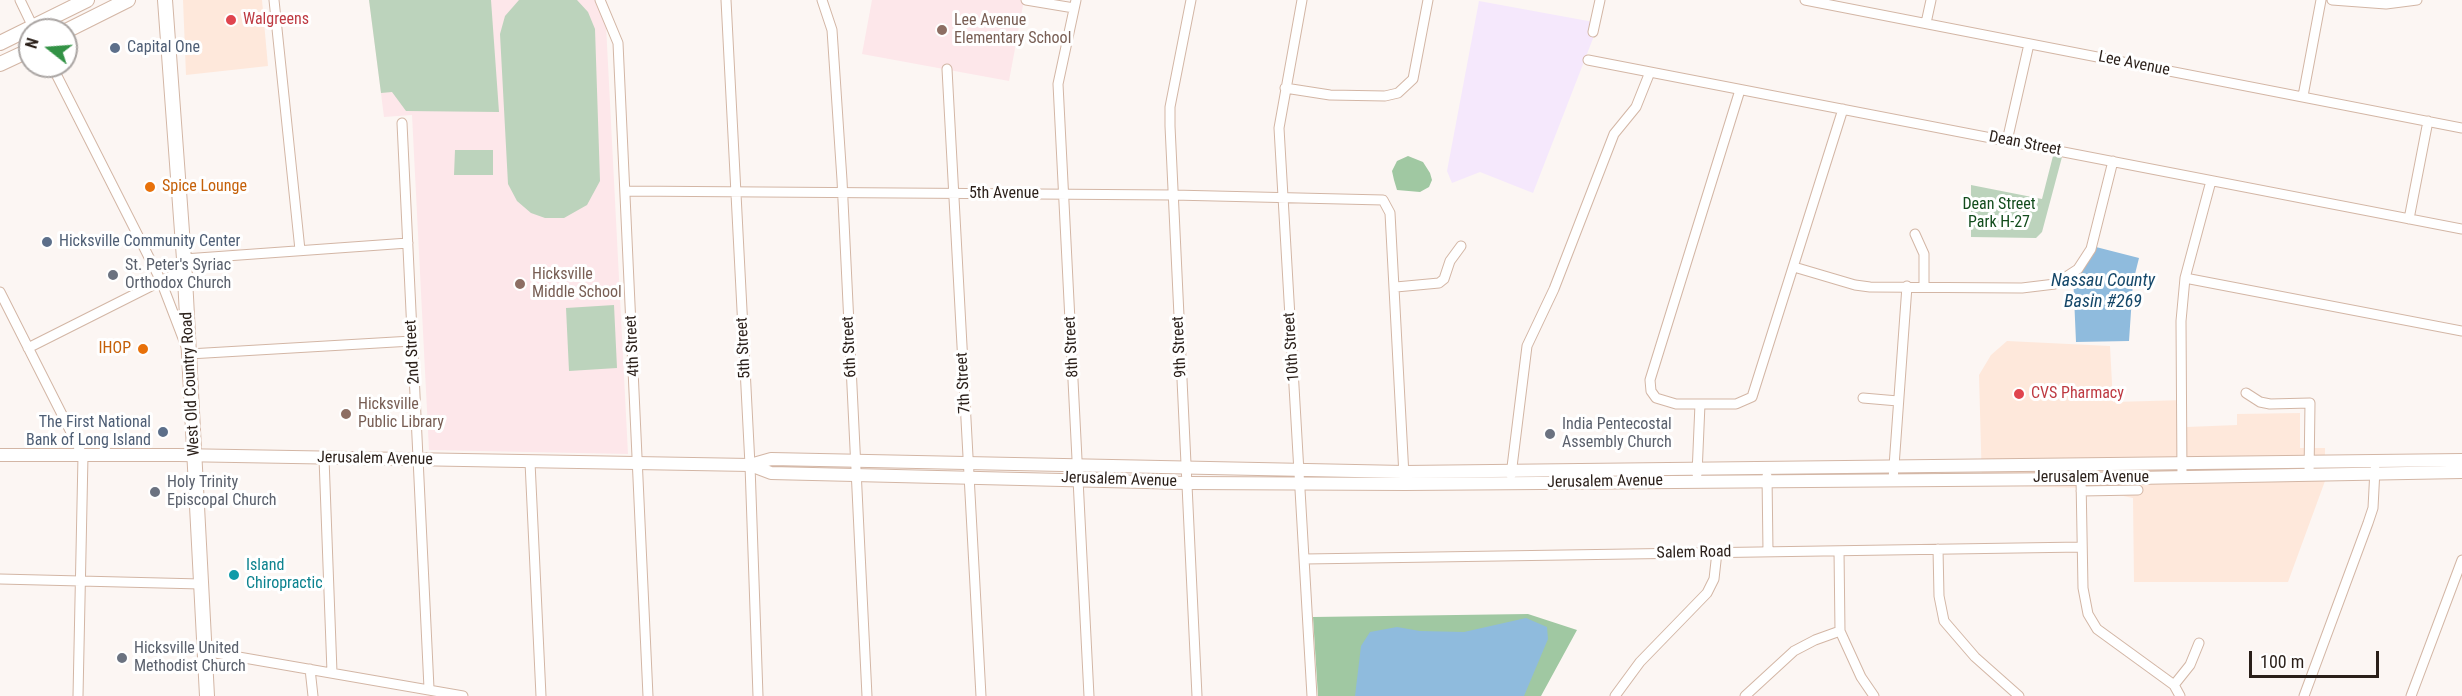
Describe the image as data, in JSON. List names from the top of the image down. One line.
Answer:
{"streets":{"main road":["West Old Country Road","Jerusalem Avenue"],"street":["Lee Avenue","Dean Street","5th Avenue","4th Street","6th Street","8th Street","9th Street","10th Street","5th Street","2nd Street","7th Street","Salem Road"]},"crossings":[["5th Avenue","4th Street"],["5th Avenue","6th Street"],["5th Avenue","8th Street"],["5th Avenue","9th Street"],["5th Avenue","10th Street"],["5th Avenue","5th Street"],["5th Avenue","7th Street"],["4th Street","Jerusalem Avenue"],["6th Street","Jerusalem Avenue"],["8th Street","Jerusalem Avenue"],["9th Street","Jerusalem Avenue"],["10th Street","Jerusalem Avenue"],["10th Street","Salem Road"],["5th Street","Jerusalem Avenue"],["2nd Street","Jerusalem Avenue"],["7th Street","Jerusalem Avenue"],["West Old Country Road","Jerusalem Avenue"]],"water":["Nassau County Basin #269"],"parks":["Dean Street Park H-27"],"places":["Walgreens","Lee Avenue Elementary School","Capital One","Spice Lounge","Hicksville Community Center","St. Peter's Syriac Orthodox Church","Hicksville Middle School","IHOP","CVS Pharmacy","Hicksville Public Library","The First National Bank of Long Island","India Pentecostal Assembly Church","Holy Trinity Episcopal Church","Island Chiropractic","Hicksville United Methodist Church"],"scale_bar":"100 m","north":"left"}
